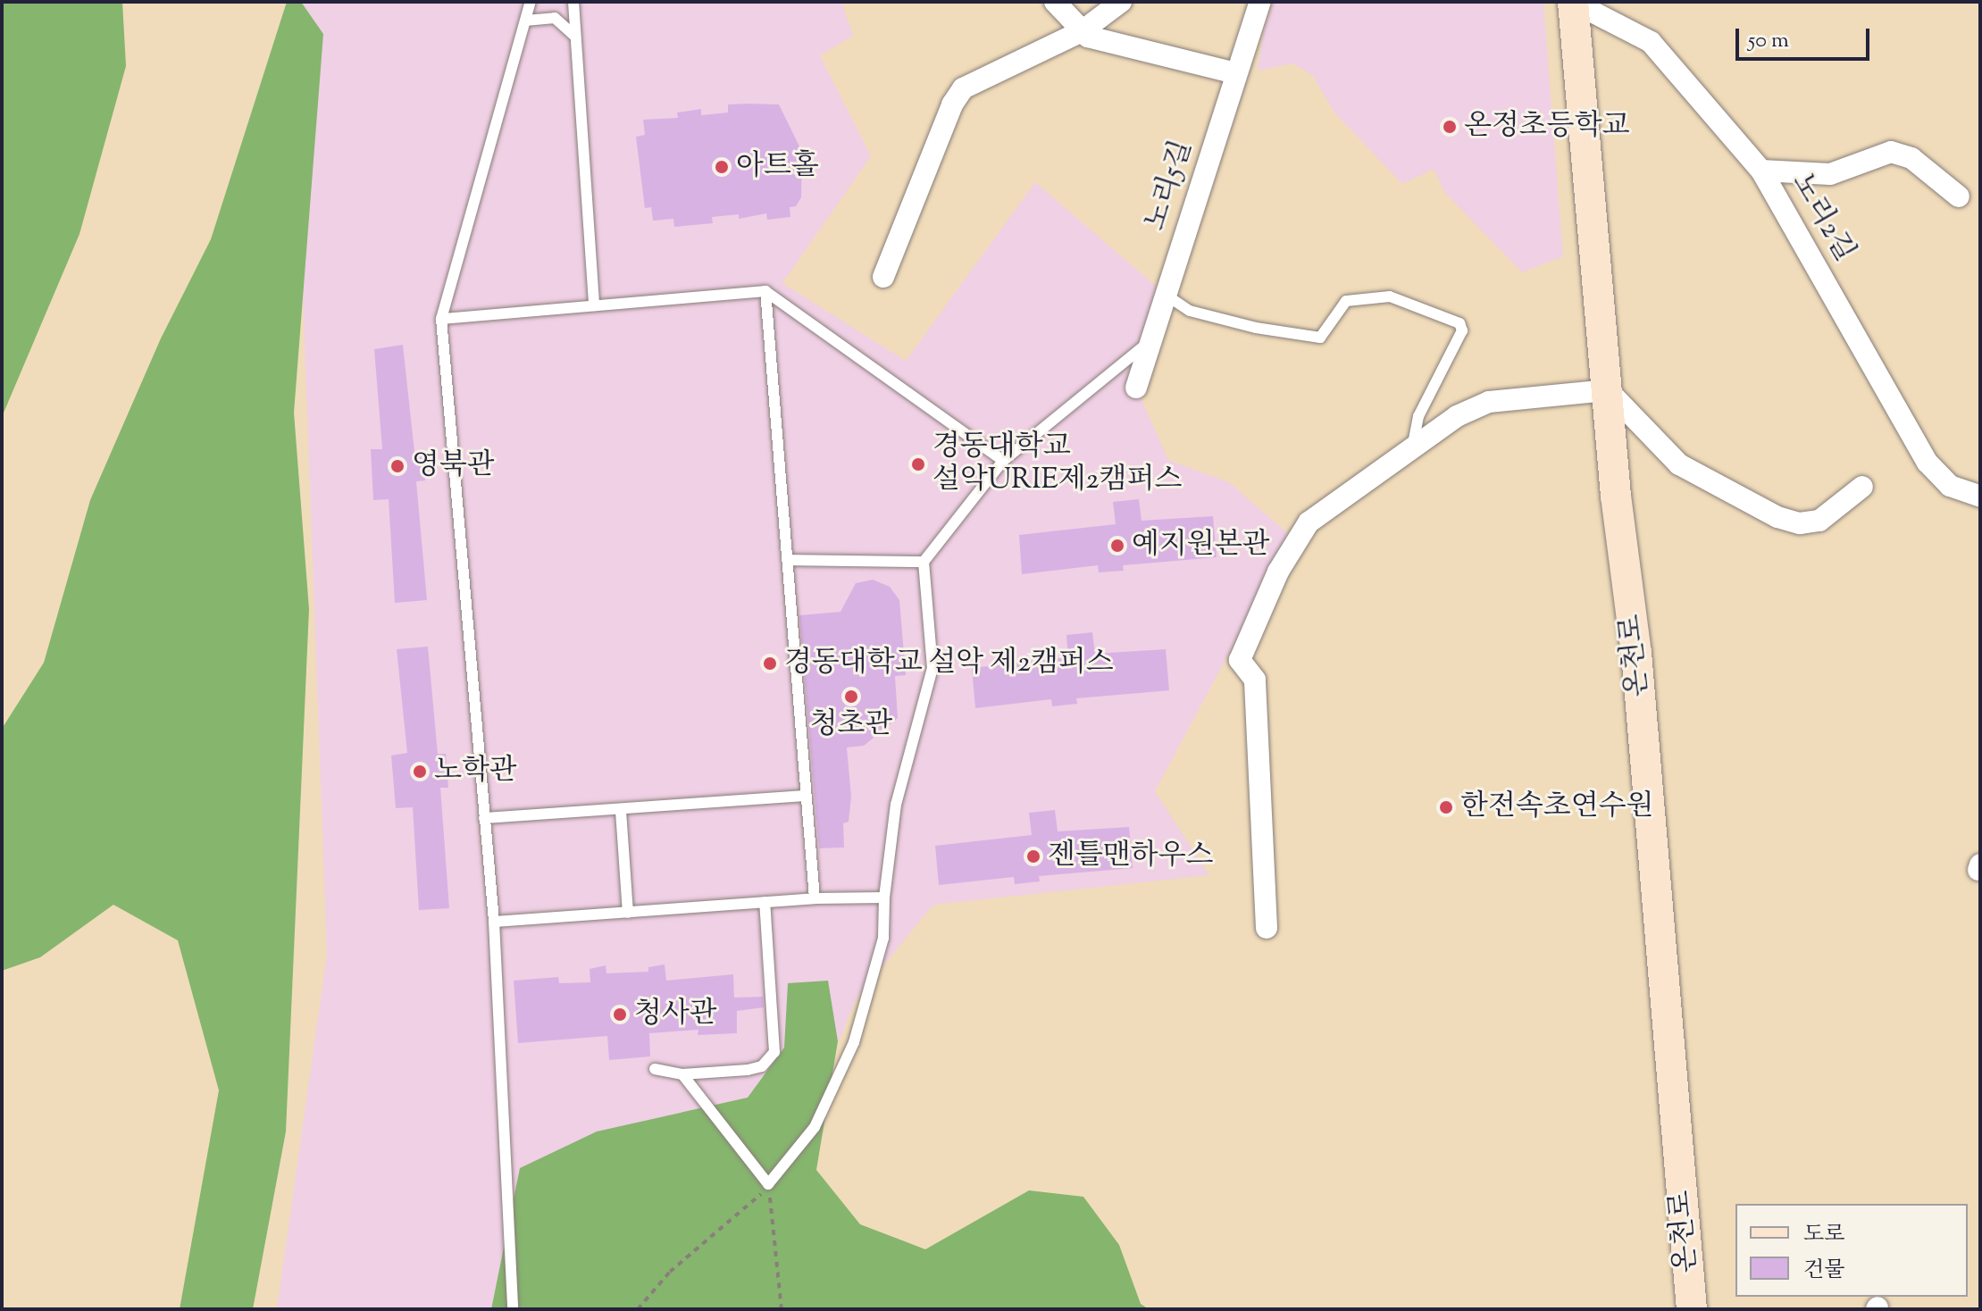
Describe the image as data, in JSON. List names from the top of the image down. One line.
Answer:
{"streets":{"street":["노리5길","노리2길","온천로"]},"crossings":[["노리2길","온천로"]],"places":["온정초등학교","아트홀","경동대학교 설악URIE제2캠퍼스","영북관","예지원본관","경동대학교 설악 제2캠퍼스","청초관","노학관","한전속초연수원","젠틀맨하우스","청사관"],"legend":["도로","건물"],"scale_bar":"50 m"}
